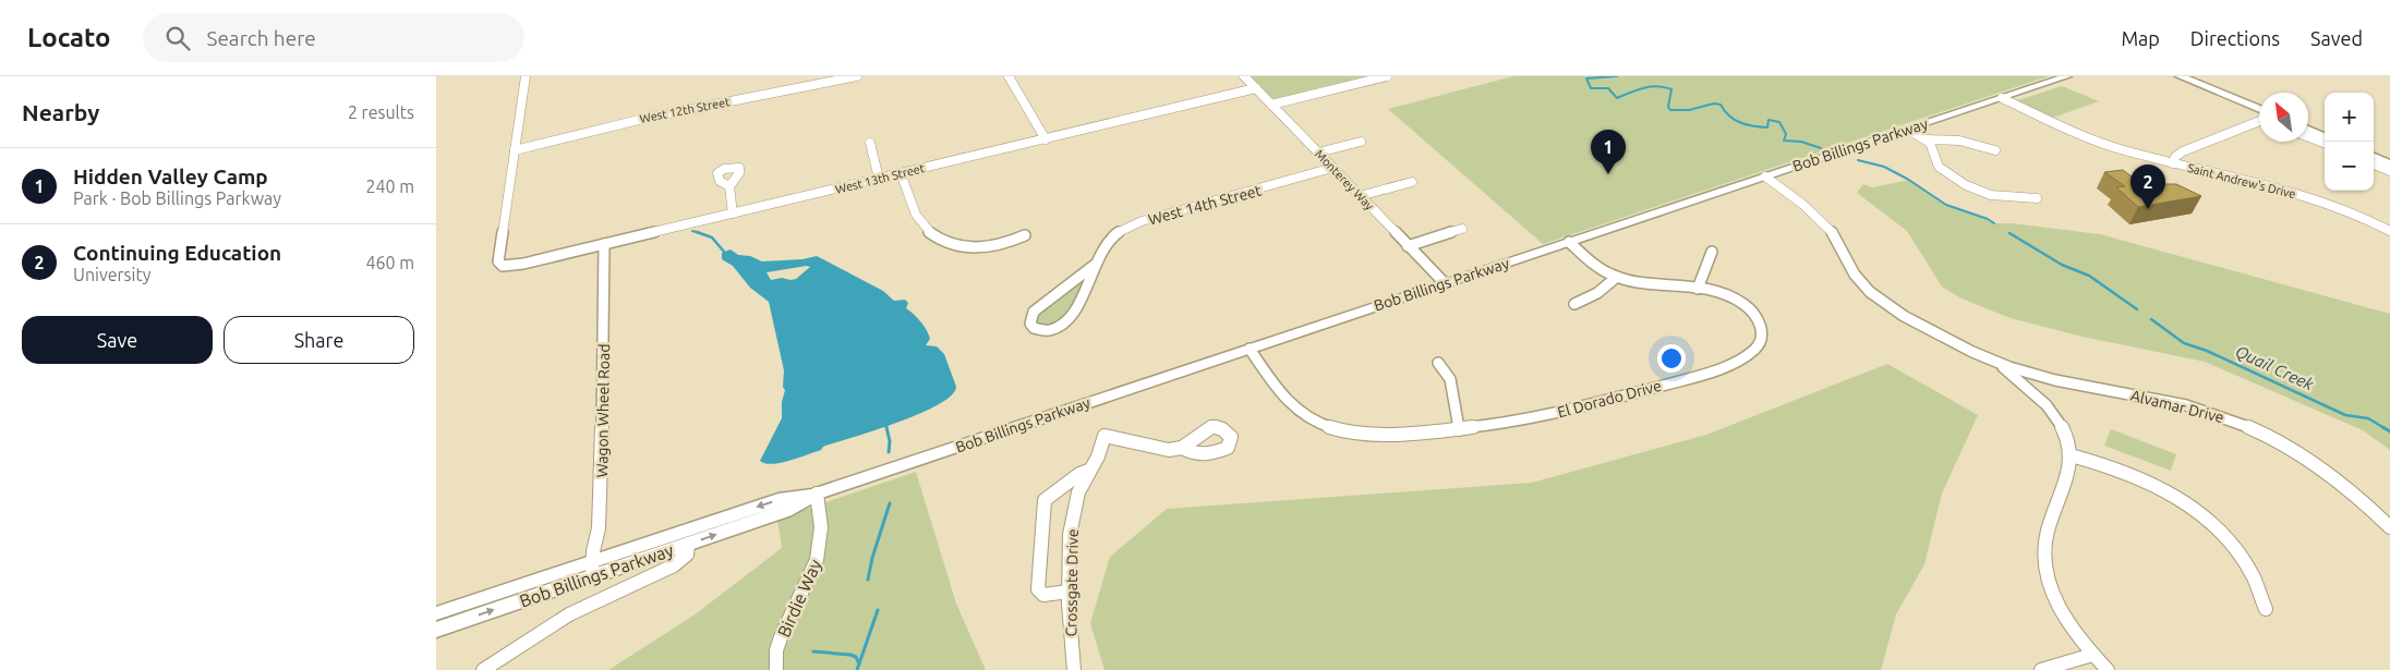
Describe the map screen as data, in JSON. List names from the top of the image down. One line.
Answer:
{"streets":{"main road":["Bob Billings Parkway"],"street":["West 12th Street","West 13th Street","Monterey Way","Saint Andrew's Drive","West 14th Street","El Dorado Drive","Alvamar Drive","Wagon Wheel Road","Crossgate Drive","Birdie Way"]},"crossings":[["West 12th Street","West 13th Street"],["Bob Billings Parkway","Monterey Way"],["Bob Billings Parkway","Saint Andrew's Drive"],["Bob Billings Parkway","El Dorado Drive"],["Bob Billings Parkway","Alvamar Drive"],["Bob Billings Parkway","Wagon Wheel Road"],["Bob Billings Parkway","Birdie Way"],["West 13th Street","Monterey Way"],["West 13th Street","Wagon Wheel Road"],["Monterey Way","West 14th Street"]],"water":["Quail Creek"],"north":"top left","page":{"header":"Locato","search":"Search here","nav":["Map","Directions","Saved"],"heading":["Nearby","2 results"],"map_buttons":["+","−"],"pins":["1","2"],"list":[{"mark":"1","name":"Hidden Valley Camp","note":"Park · Bob Billings Parkway","value":"240 m"},{"mark":"2","name":"Continuing Education","note":"University","value":"460 m"}],"buttons":["Save","Share"]}}
